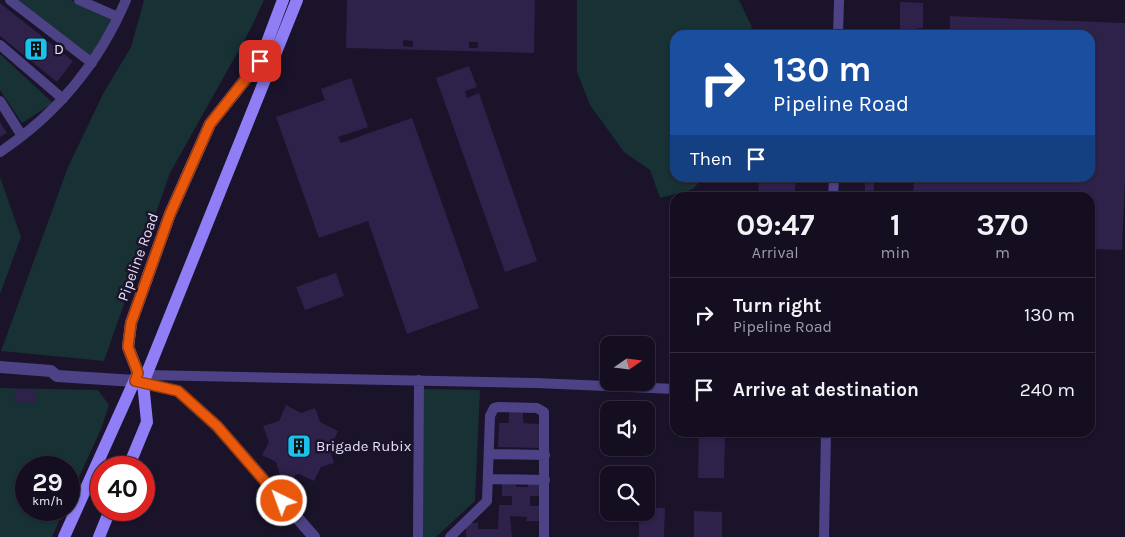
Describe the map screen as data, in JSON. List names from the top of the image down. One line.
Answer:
{"streets":{"main road":["Pipeline Road"]},"places":{"building":["D","Brigade Rubix"]},"north":"right","page":{"turn":["130 m","Pipeline Road"],"then":"Then","eta":["09:47","Arrival","1","min","370","m"],"list":[{"name":"Turn right","note":"Pipeline Road","value":"130 m"},{"name":"Arrive at destination","value":"240 m"}],"speed":"29 km/h","limit":"40"}}
